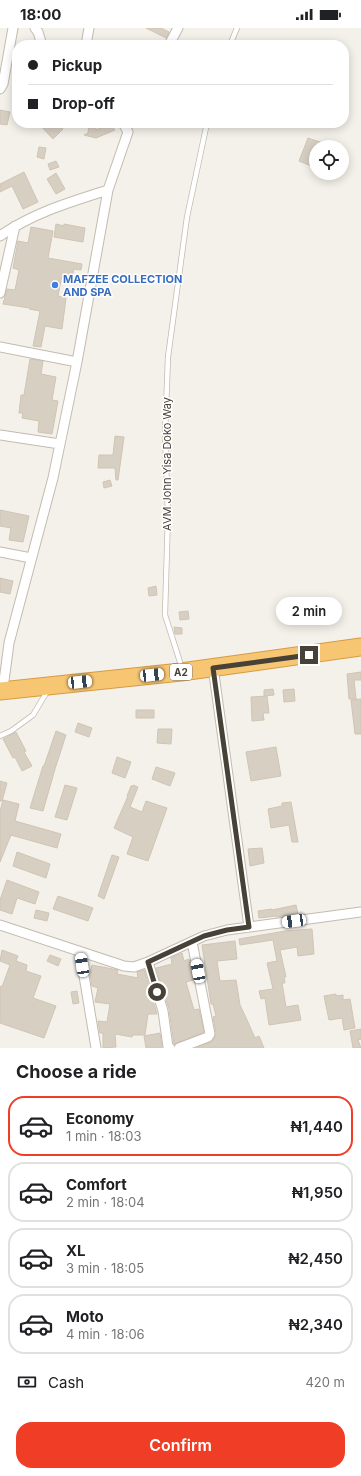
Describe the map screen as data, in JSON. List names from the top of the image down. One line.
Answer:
{"streets":{"highway":["A2"],"lane":["AVM John Yisa Doko Way"]},"crossings":[["AVM John Yisa Doko Way","A2"]],"places":["MAFZEE COLLECTION AND SPA"],"page":{"status":"18:00","banner":["Pickup","Drop-off"],"bubble":"2 min","heading":"Choose a ride","list":[{"name":"Economy","note":"1 min · 18:03","value":"₦1,440"},{"name":"Comfort","note":"2 min · 18:04","value":"₦1,950"},{"name":"XL","note":"3 min · 18:05","value":"₦2,450"},{"name":"Moto","note":"4 min · 18:06","value":"₦2,340"}],"pay":["Cash","420 m"],"buttons":"Confirm"}}
